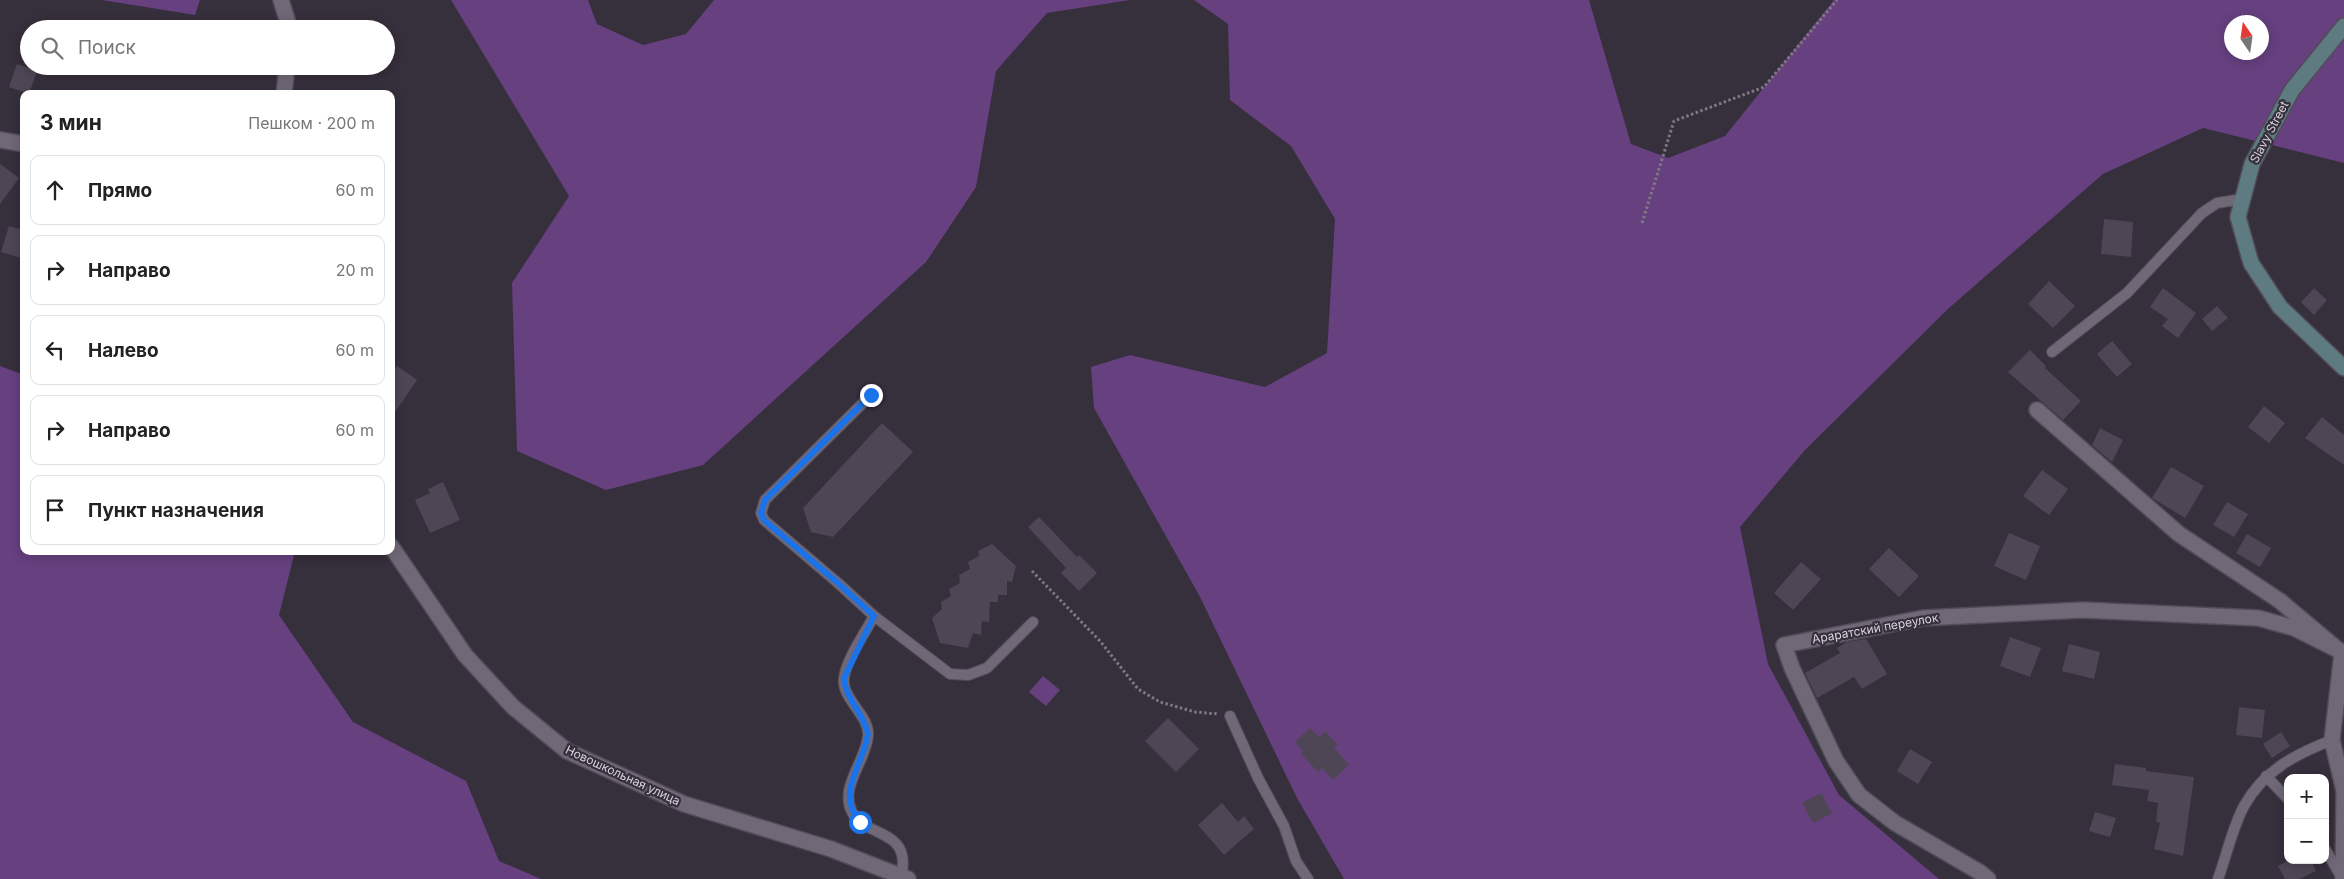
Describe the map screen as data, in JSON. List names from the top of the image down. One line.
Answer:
{"streets":{"street":["Slavy Street","Араратский переулок","Новошкольная улица"]},"north":"top","page":{"search":"Поиск","heading":["3 мин","Пешком · 200 m"],"list":[["Прямо","60 m"],["Направо","20 m"],["Налево","60 m"],["Направо","60 m"],"Пункт назначения"],"map_buttons":["+","−"]}}
